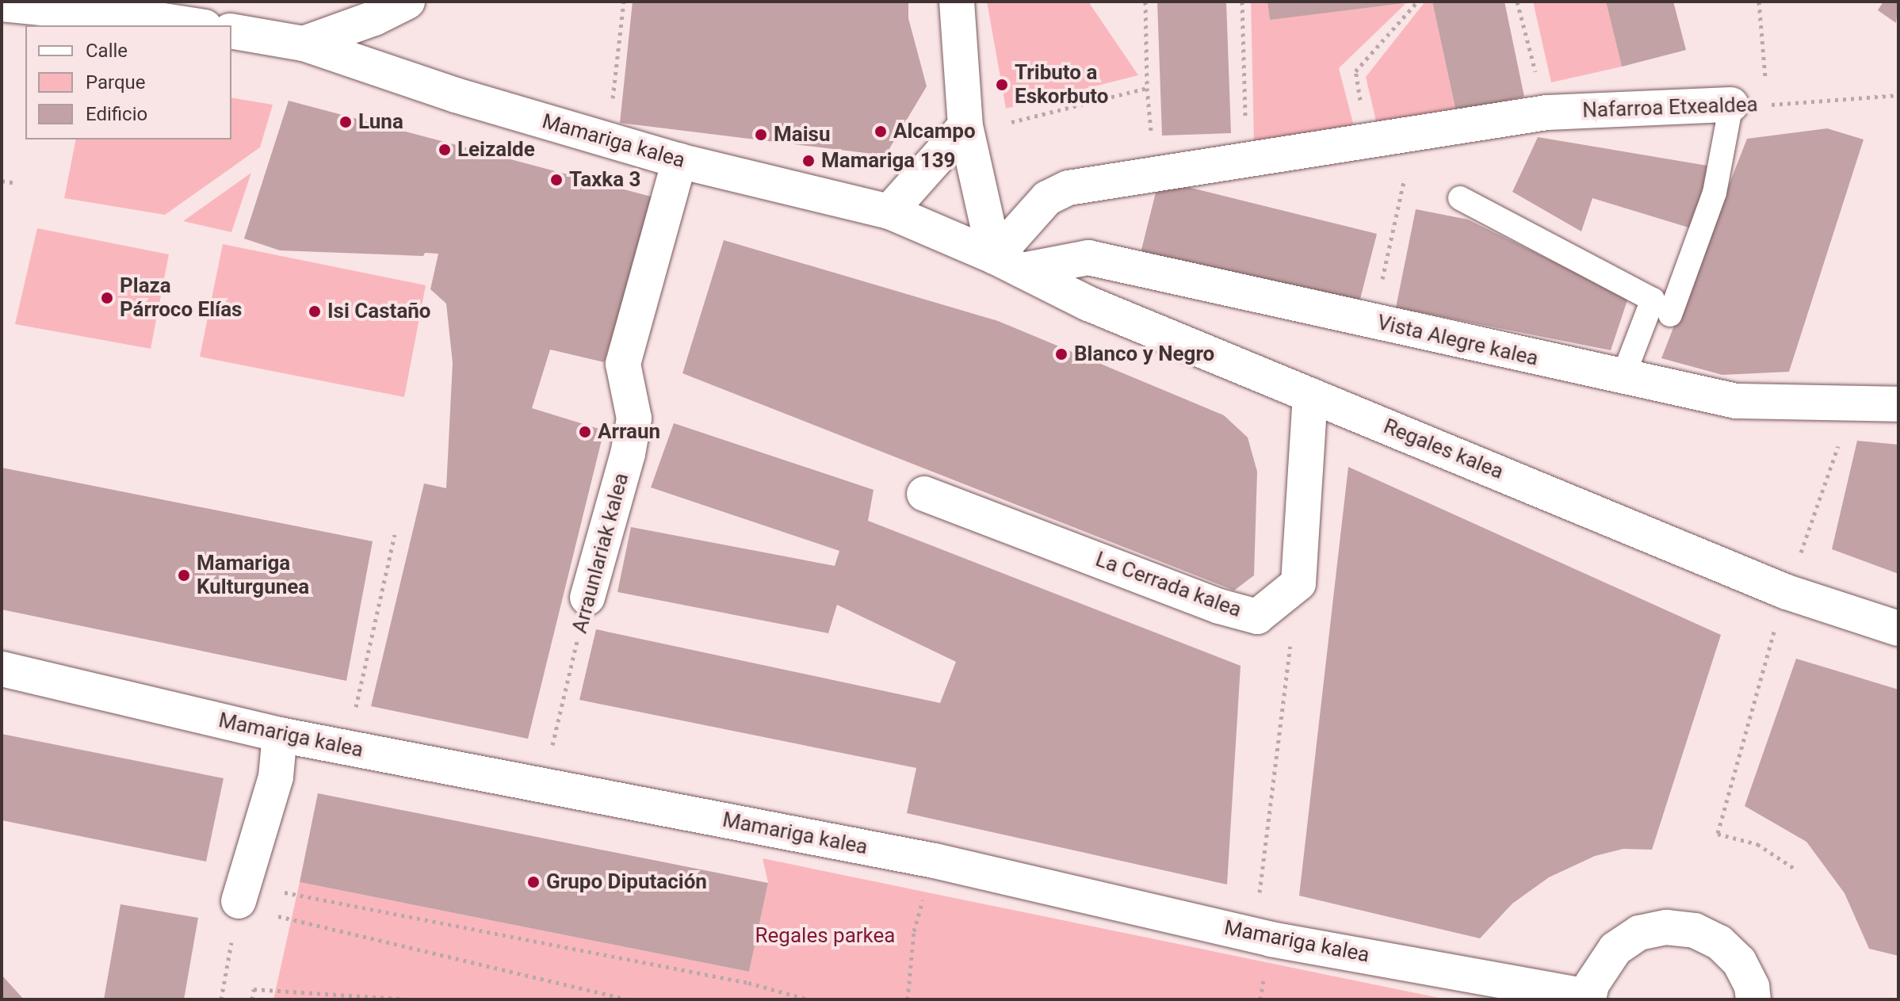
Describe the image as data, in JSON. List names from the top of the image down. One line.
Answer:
{"streets":{"street":["Nafarroa Etxealdea","Mamariga kalea","Vista Alegre kalea","Regales kalea","Arraunlariak kalea","La Cerrada kalea"]},"crossings":[["Nafarroa Etxealdea","Mamariga kalea"],["Nafarroa Etxealdea","Vista Alegre kalea"],["Nafarroa Etxealdea","Regales kalea"],["Mamariga kalea","Vista Alegre kalea"],["Mamariga kalea","Regales kalea"],["Mamariga kalea","Arraunlariak kalea"],["Vista Alegre kalea","Regales kalea"]],"parks":["Regales parkea"],"places":["Tributo a Eskorbuto","Luna","Alcampo","Maisu","Leizalde","Mamariga 139","Taxka 3","Plaza Párroco Elías","Isi Castaño","Blanco y Negro","Arraun","Mamariga Kulturgunea","Grupo Diputación"],"legend":["Calle","Parque","Edificio"]}
